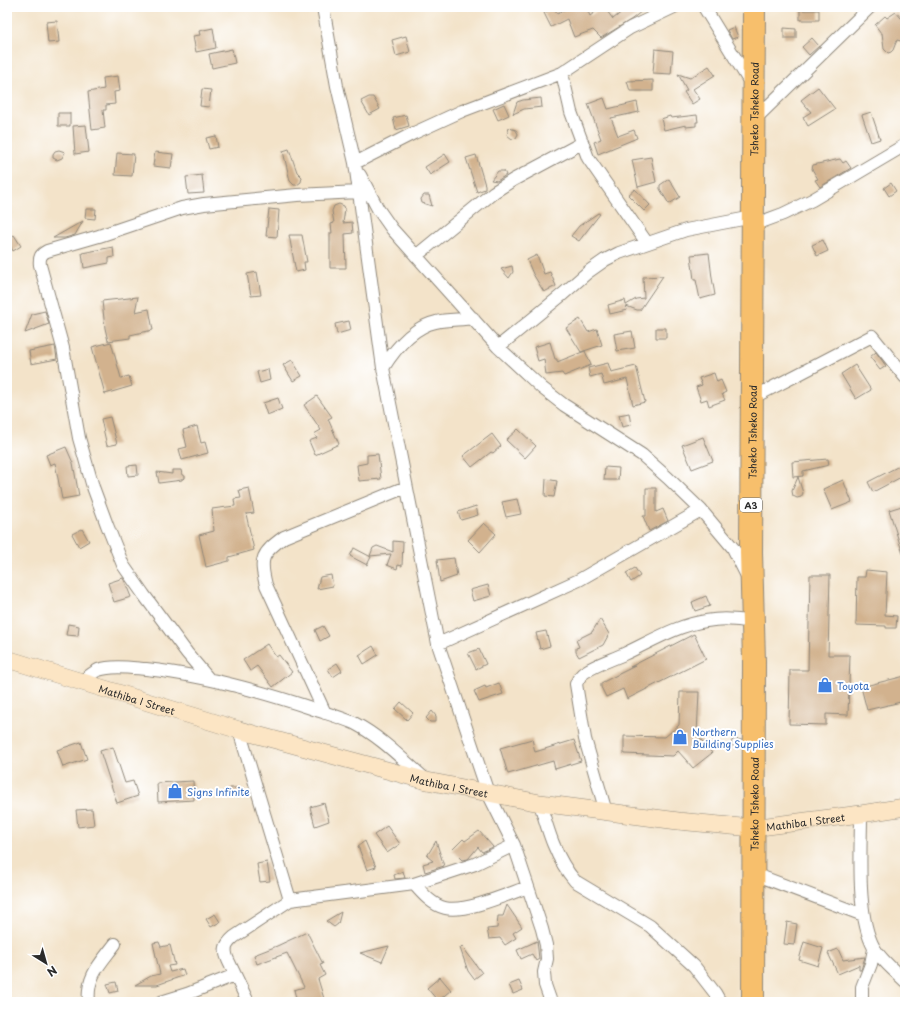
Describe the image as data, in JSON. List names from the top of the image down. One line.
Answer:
{"streets":{"highway":["Tsheko Tsheko Road","A3"],"street":["Mathiba I Street"]},"crossings":[["Tsheko Tsheko Road","Mathiba I Street"]],"places":{"shop":["Toyota","Northern Building Supplies","Signs Infinite"]},"north":"bottom right"}
